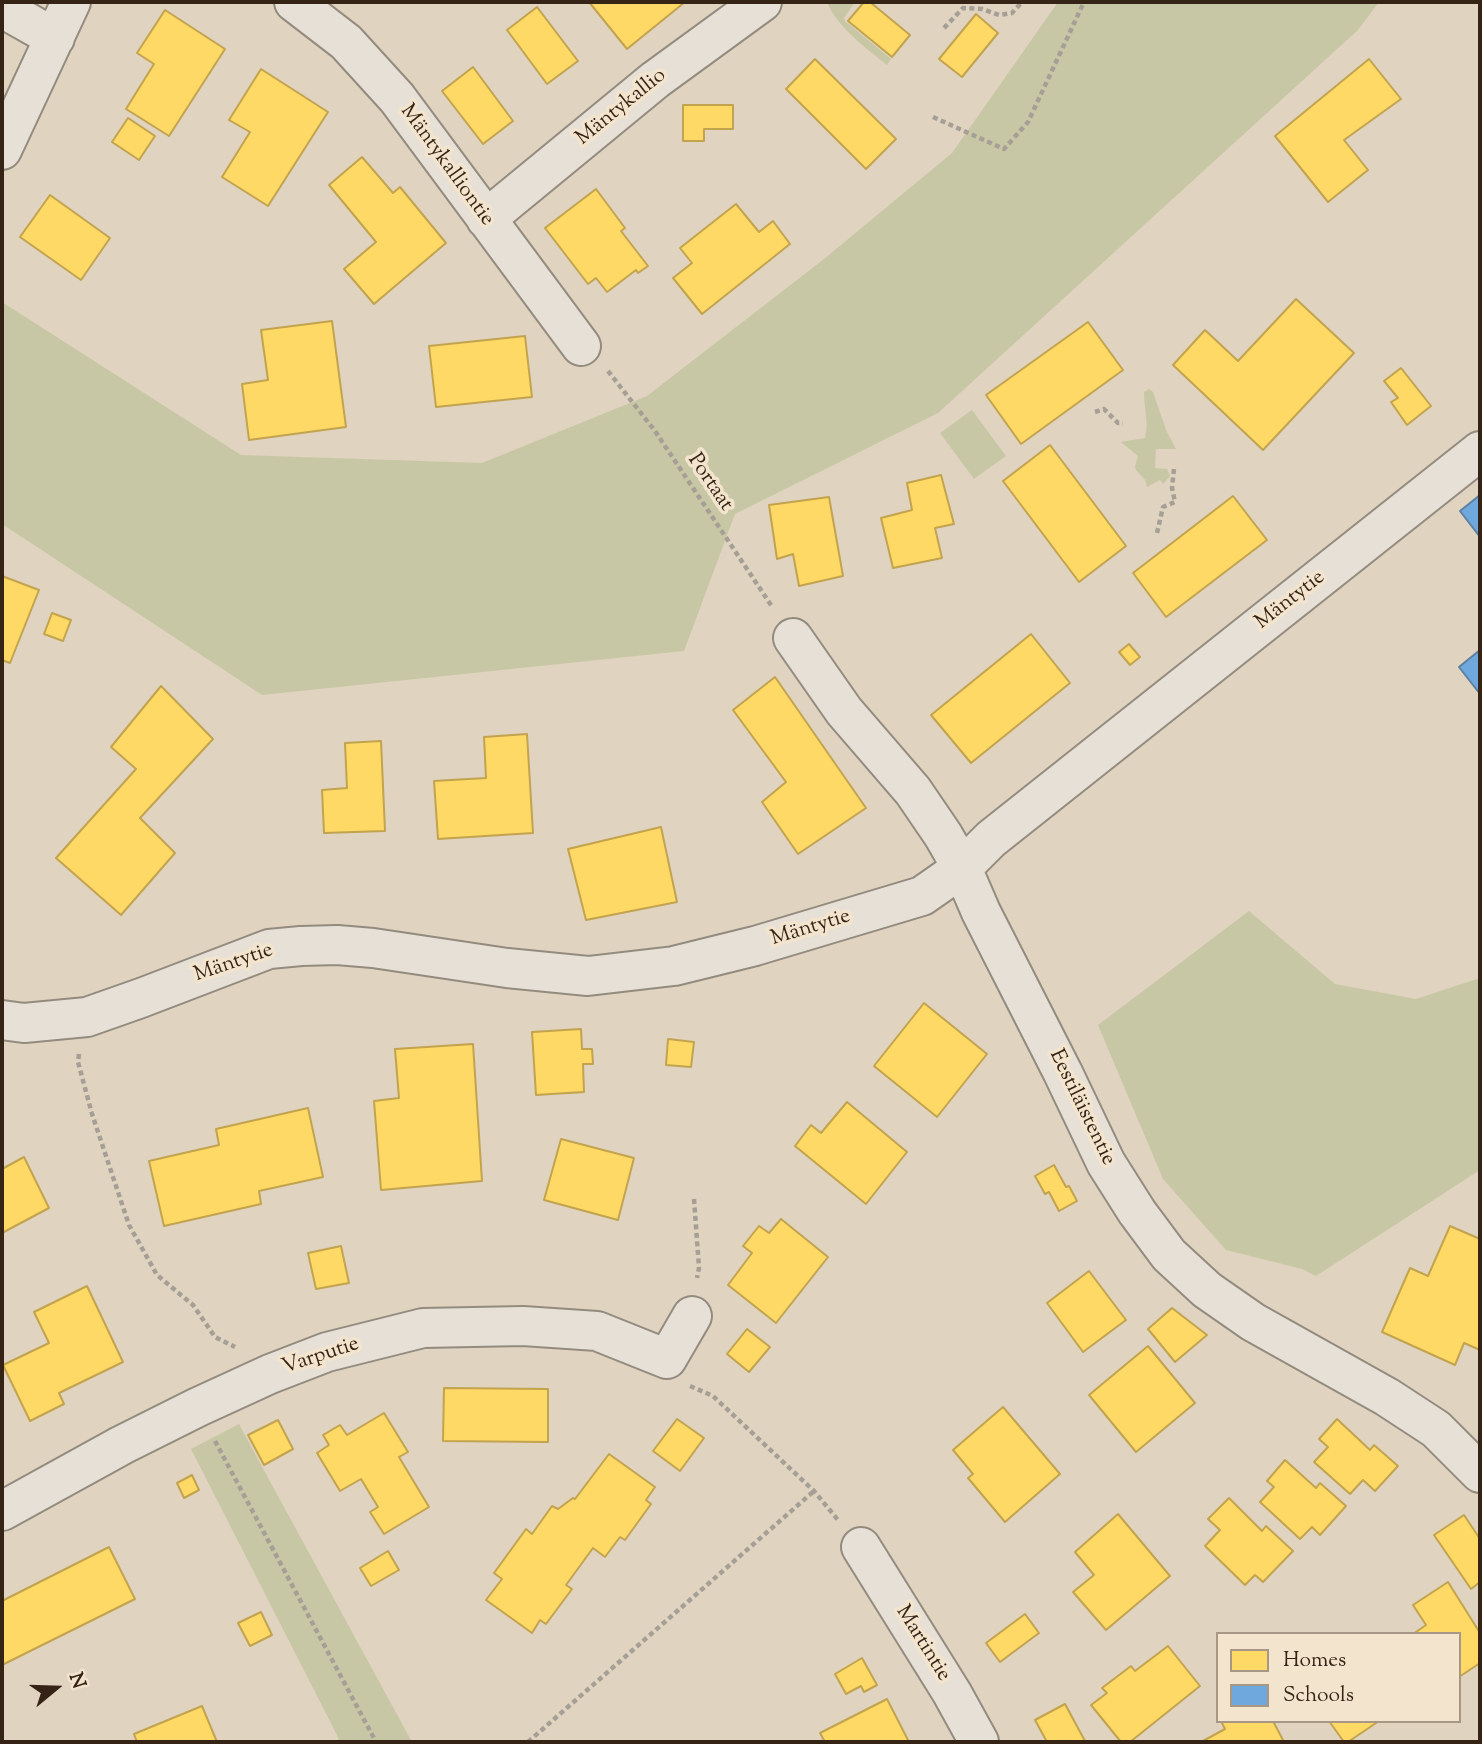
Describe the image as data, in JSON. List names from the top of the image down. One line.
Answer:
{"streets":{"street":["Mäntykallio","Mäntykalliontie","Mäntytie","Eestiläistentie","Varputie","Martintie"],"path":["Portaat"]},"crossings":[["Mäntykallio","Mäntykalliontie"],["Mäntykalliontie","Portaat"],["Portaat","Eestiläistentie"],["Mäntytie","Eestiläistentie"]],"legend":["Homes","Schools"],"north":"right"}
